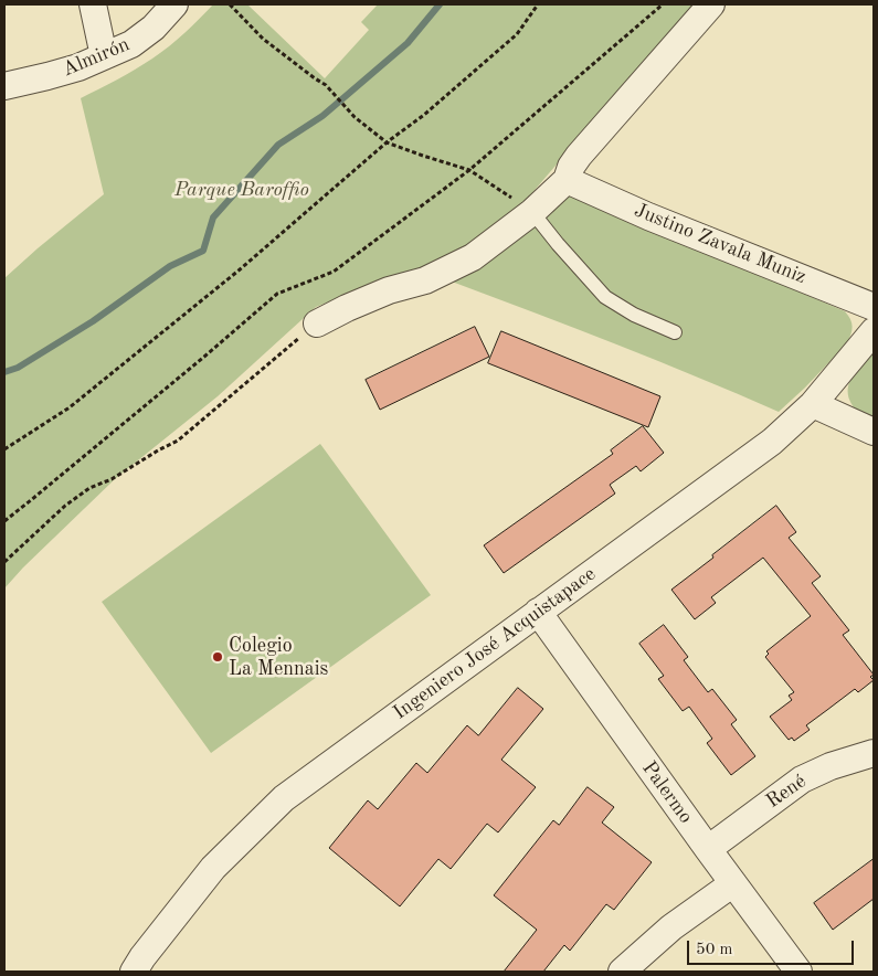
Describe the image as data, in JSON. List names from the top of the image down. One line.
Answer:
{"streets":{"street":["Almirón","Justino Zavala Muniz","Ingeniero José Acquistapace","René","Palermo"]},"crossings":[["Ingeniero José Acquistapace","Palermo"],["René","Palermo"]],"parks":["Parque Baroffio"],"places":["Colegio La Mennais"],"scale_bar":"50 m"}
